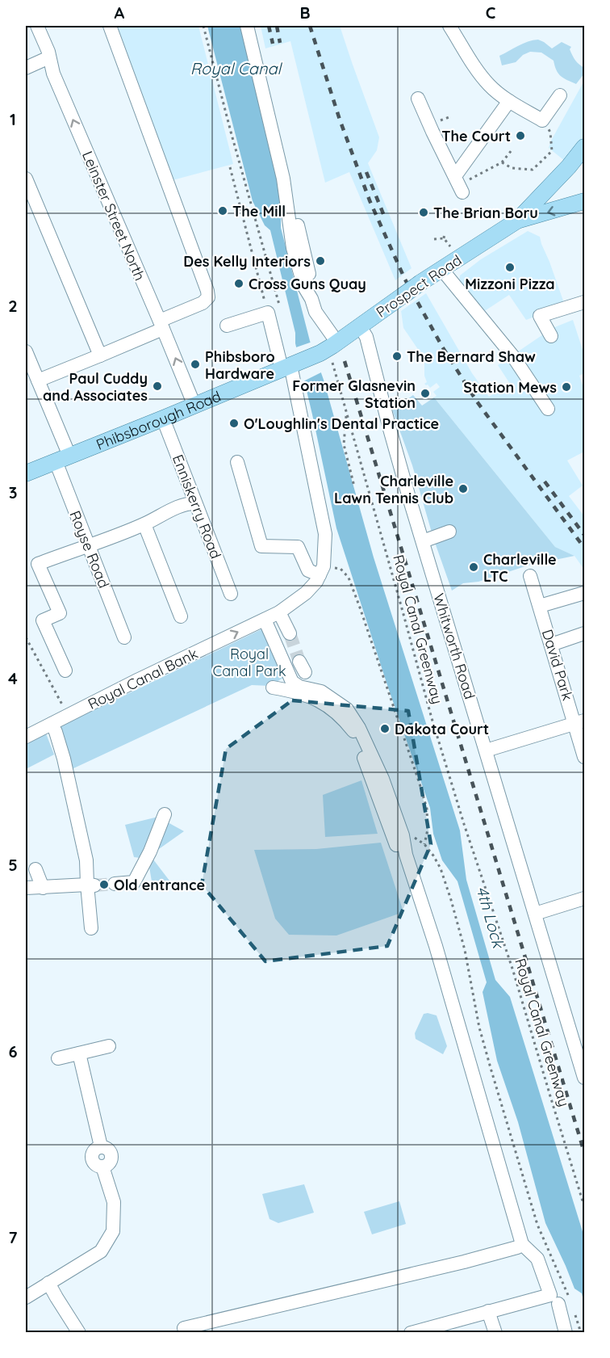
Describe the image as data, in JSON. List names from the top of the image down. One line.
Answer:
{"streets":{"main road":["Prospect Road","Phibsborough Road"],"street":["Leinster Street North","Enniskerry Road","Royse Road","Whitworth Road","David Park","Royal Canal Bank"],"path":["Royal Canal Greenway"]},"crossings":[["Leinster Street North","Phibsborough Road"],["Prospect Road","Phibsborough Road"],["Prospect Road","Royal Canal Greenway"],["Prospect Road","Whitworth Road"],["Phibsborough Road","Enniskerry Road"],["Phibsborough Road","Royse Road"],["Phibsborough Road","Royal Canal Greenway"]],"one_way":["Royal Canal Bank"],"water":["Royal Canal","4th Lock"],"parks":["Royal Canal Park"],"places":["The Court","The Mill","The Brian Boru","Des Kelly Interiors","Mizzoni Pizza","Cross Guns Quay","The Bernard Shaw","Phibsboro Hardware","Paul Cuddy and Associates","Station Mews","Former Glasnevin Station","O'Loughlin's Dental Practice","Charleville Lawn Tennis Club","Charleville LTC","Dakota Court","Old entrance"],"grid":{"columns":["A","B","C"],"rows":["1","2","3","4","5","6","7"]}}
